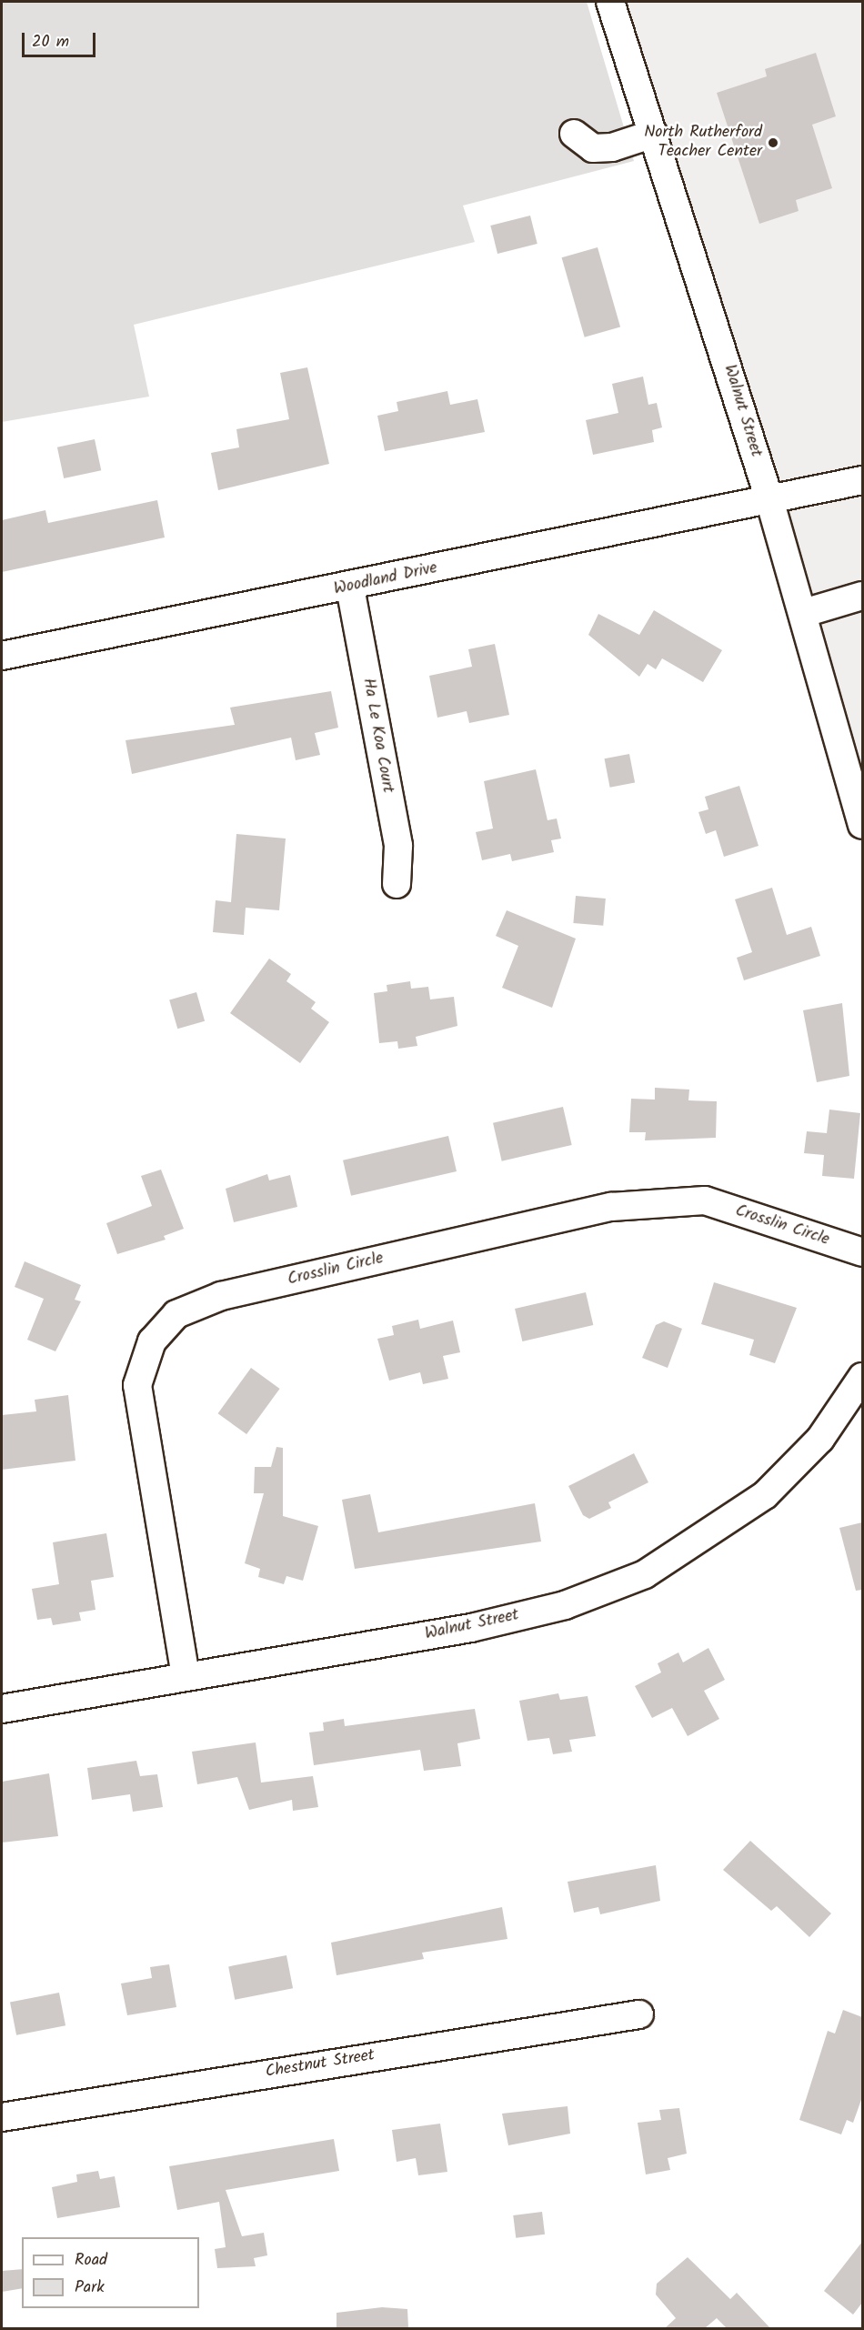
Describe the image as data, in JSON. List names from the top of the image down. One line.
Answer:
{"streets":{"street":["Walnut Street","Woodland Drive","Ha Le Koa Court","Crosslin Circle","Chestnut Street"]},"crossings":[["Walnut Street","Woodland Drive"],["Walnut Street","Crosslin Circle"],["Woodland Drive","Ha Le Koa Court"]],"places":["North Rutherford Teacher Center"],"legend":["Road","Park"],"scale_bar":"20 m"}
